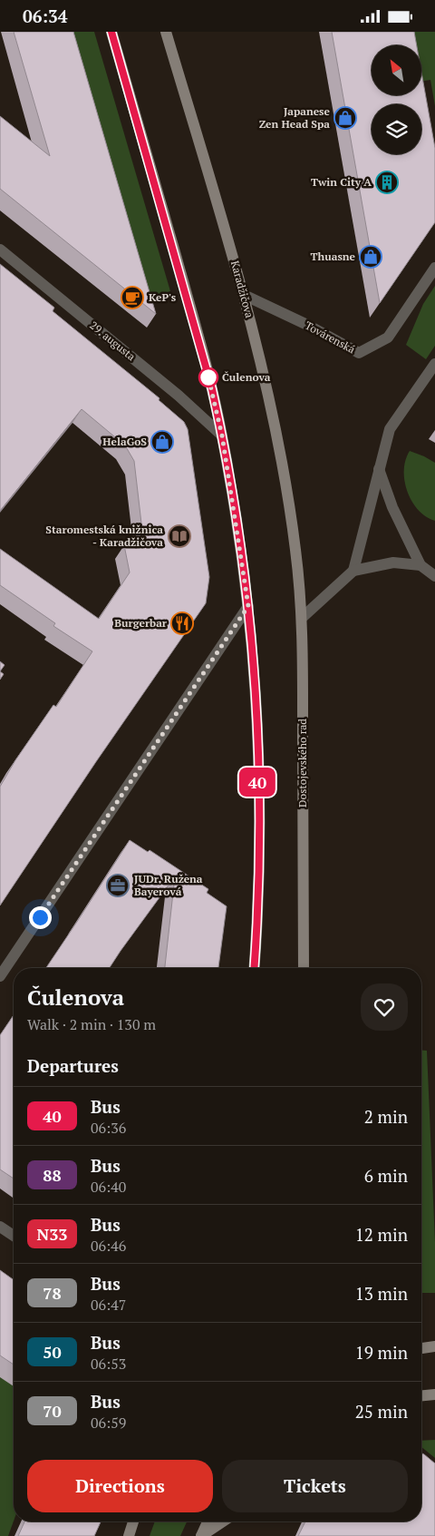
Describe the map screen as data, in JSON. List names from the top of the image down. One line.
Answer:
{"streets":{"main road":["Karadžičova","Dostojevského rad"],"street":["Továrenská","29. augusta"]},"crossings":[["Karadžičova","Továrenská"],["Karadžičova","Dostojevského rad"]],"places":{"shop":["Japanese Zen Head Spa","Thuasne","HelaGoS"],"building":["Twin City A"],"cafe":["KeP's"],"other":["Čulenova"],"library":["Staromestská knižnica - Karadžičova"],"restaurant":["Burgerbar"],"office":["JUDr. Ružena Bayerová"]},"lines":["bus line 40"],"north":"top left","page":{"status":"06:34","on_map":"40","heading":[["Čulenova","Walk · 2 min · 130 m"],"Departures"],"list":[{"mark":"40","name":"Bus","note":"06:36","value":"2 min"},{"mark":"88","name":"Bus","note":"06:40","value":"6 min"},{"mark":"N33","name":"Bus","note":"06:46","value":"12 min"},{"mark":"78","name":"Bus","note":"06:47","value":"13 min"},{"mark":"50","name":"Bus","note":"06:53","value":"19 min"},{"mark":"70","name":"Bus","note":"06:59","value":"25 min"}],"buttons":["Directions","Tickets"]}}
